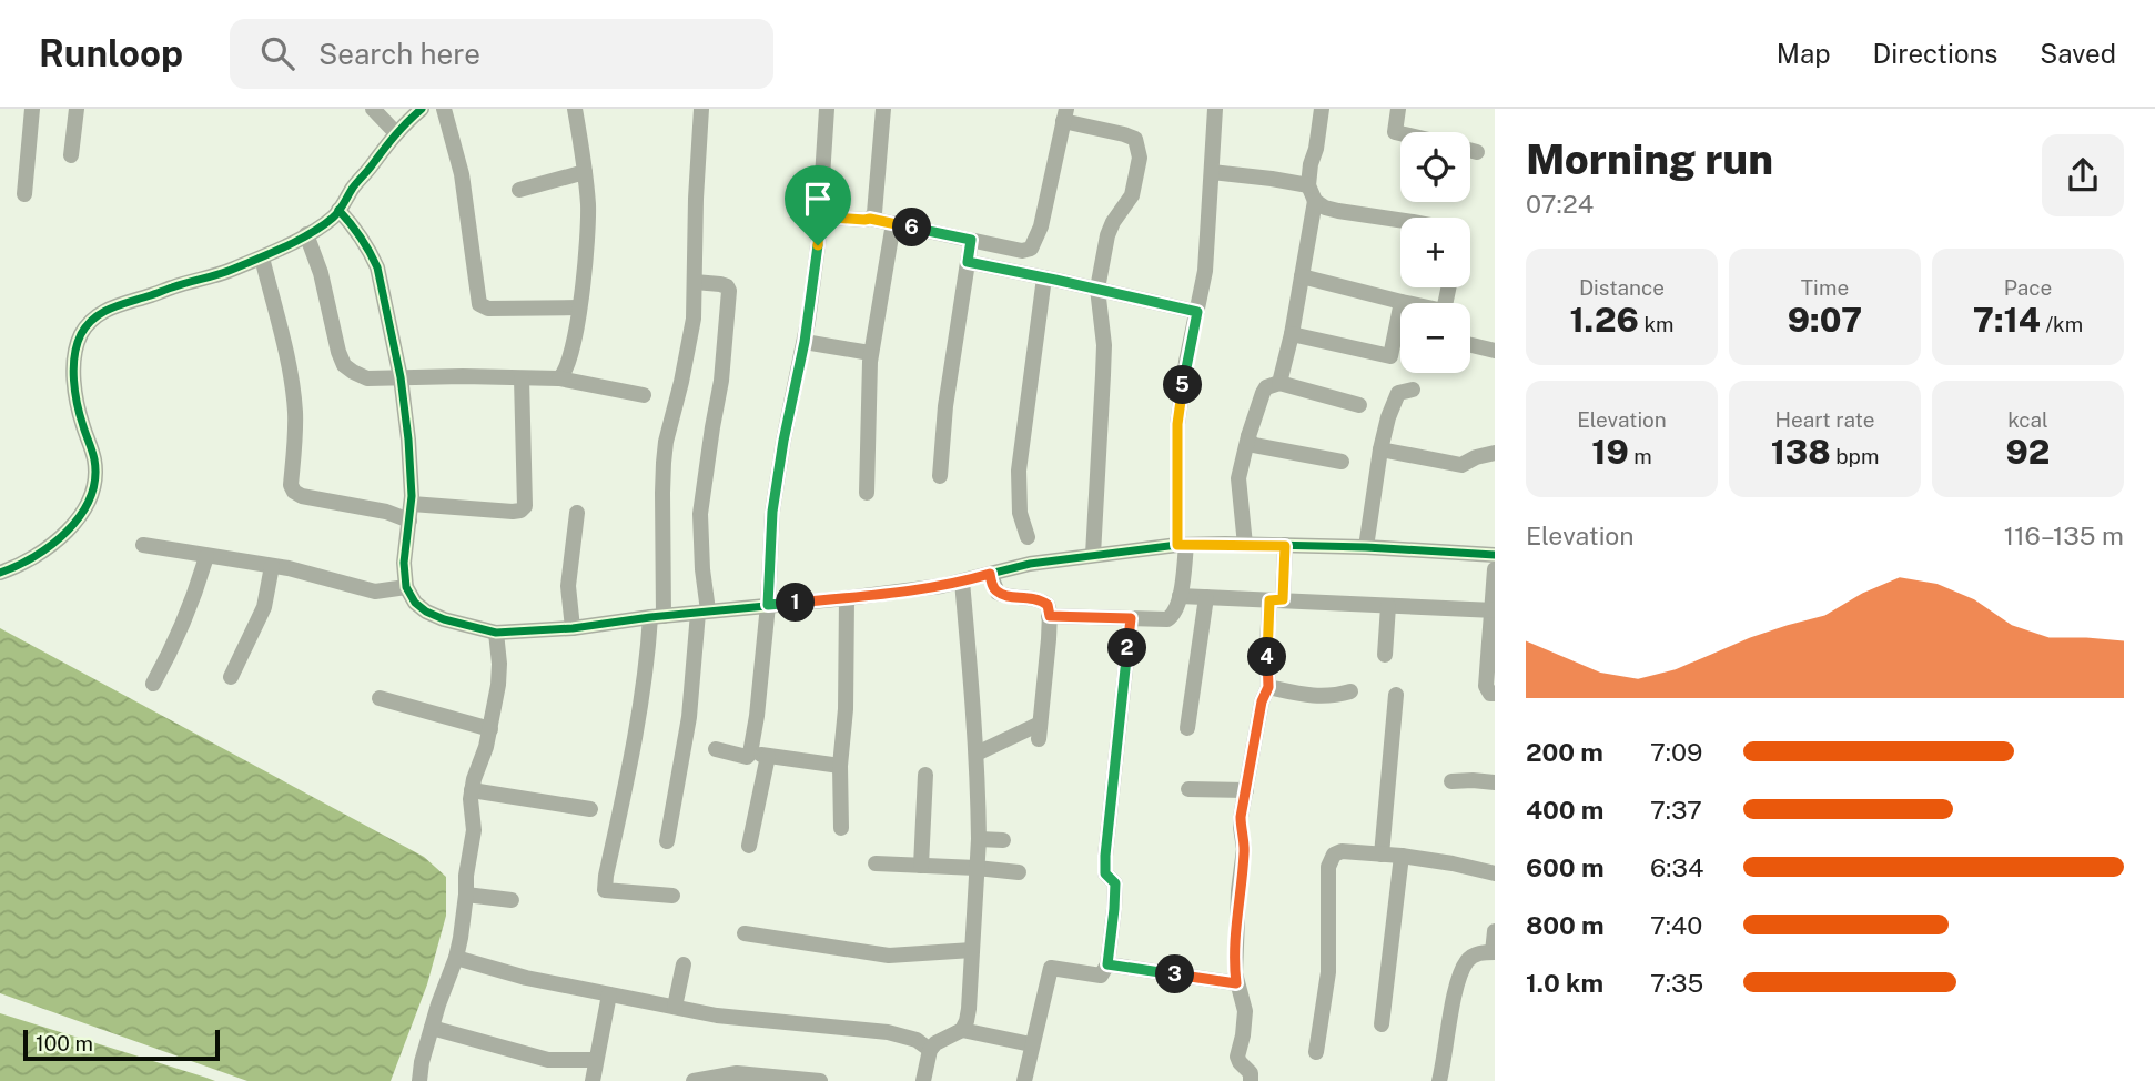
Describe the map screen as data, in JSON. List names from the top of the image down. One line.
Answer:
{"scale_bar":"100 m","page":{"header":"Runloop","search":"Search here","nav":["Map","Directions","Saved"],"heading":["Morning run","07:24"],"map_buttons":["+","−"],"pins":["6","5","1","2","4","3"],"stats":[["Distance","1.26 km"],["Time","9:07"],["Pace","7:14 /km"],["Elevation","19 m"],["Heart rate","138 bpm"],["kcal","92"]],"chart":["Elevation","116–135 m"],"list":[{"name":"200 m","note":"7:09"},{"name":"400 m","note":"7:37"},{"name":"600 m","note":"6:34"},{"name":"800 m","note":"7:40"},{"name":"1.0 km","note":"7:35"}],"scale":"100 m"}}
